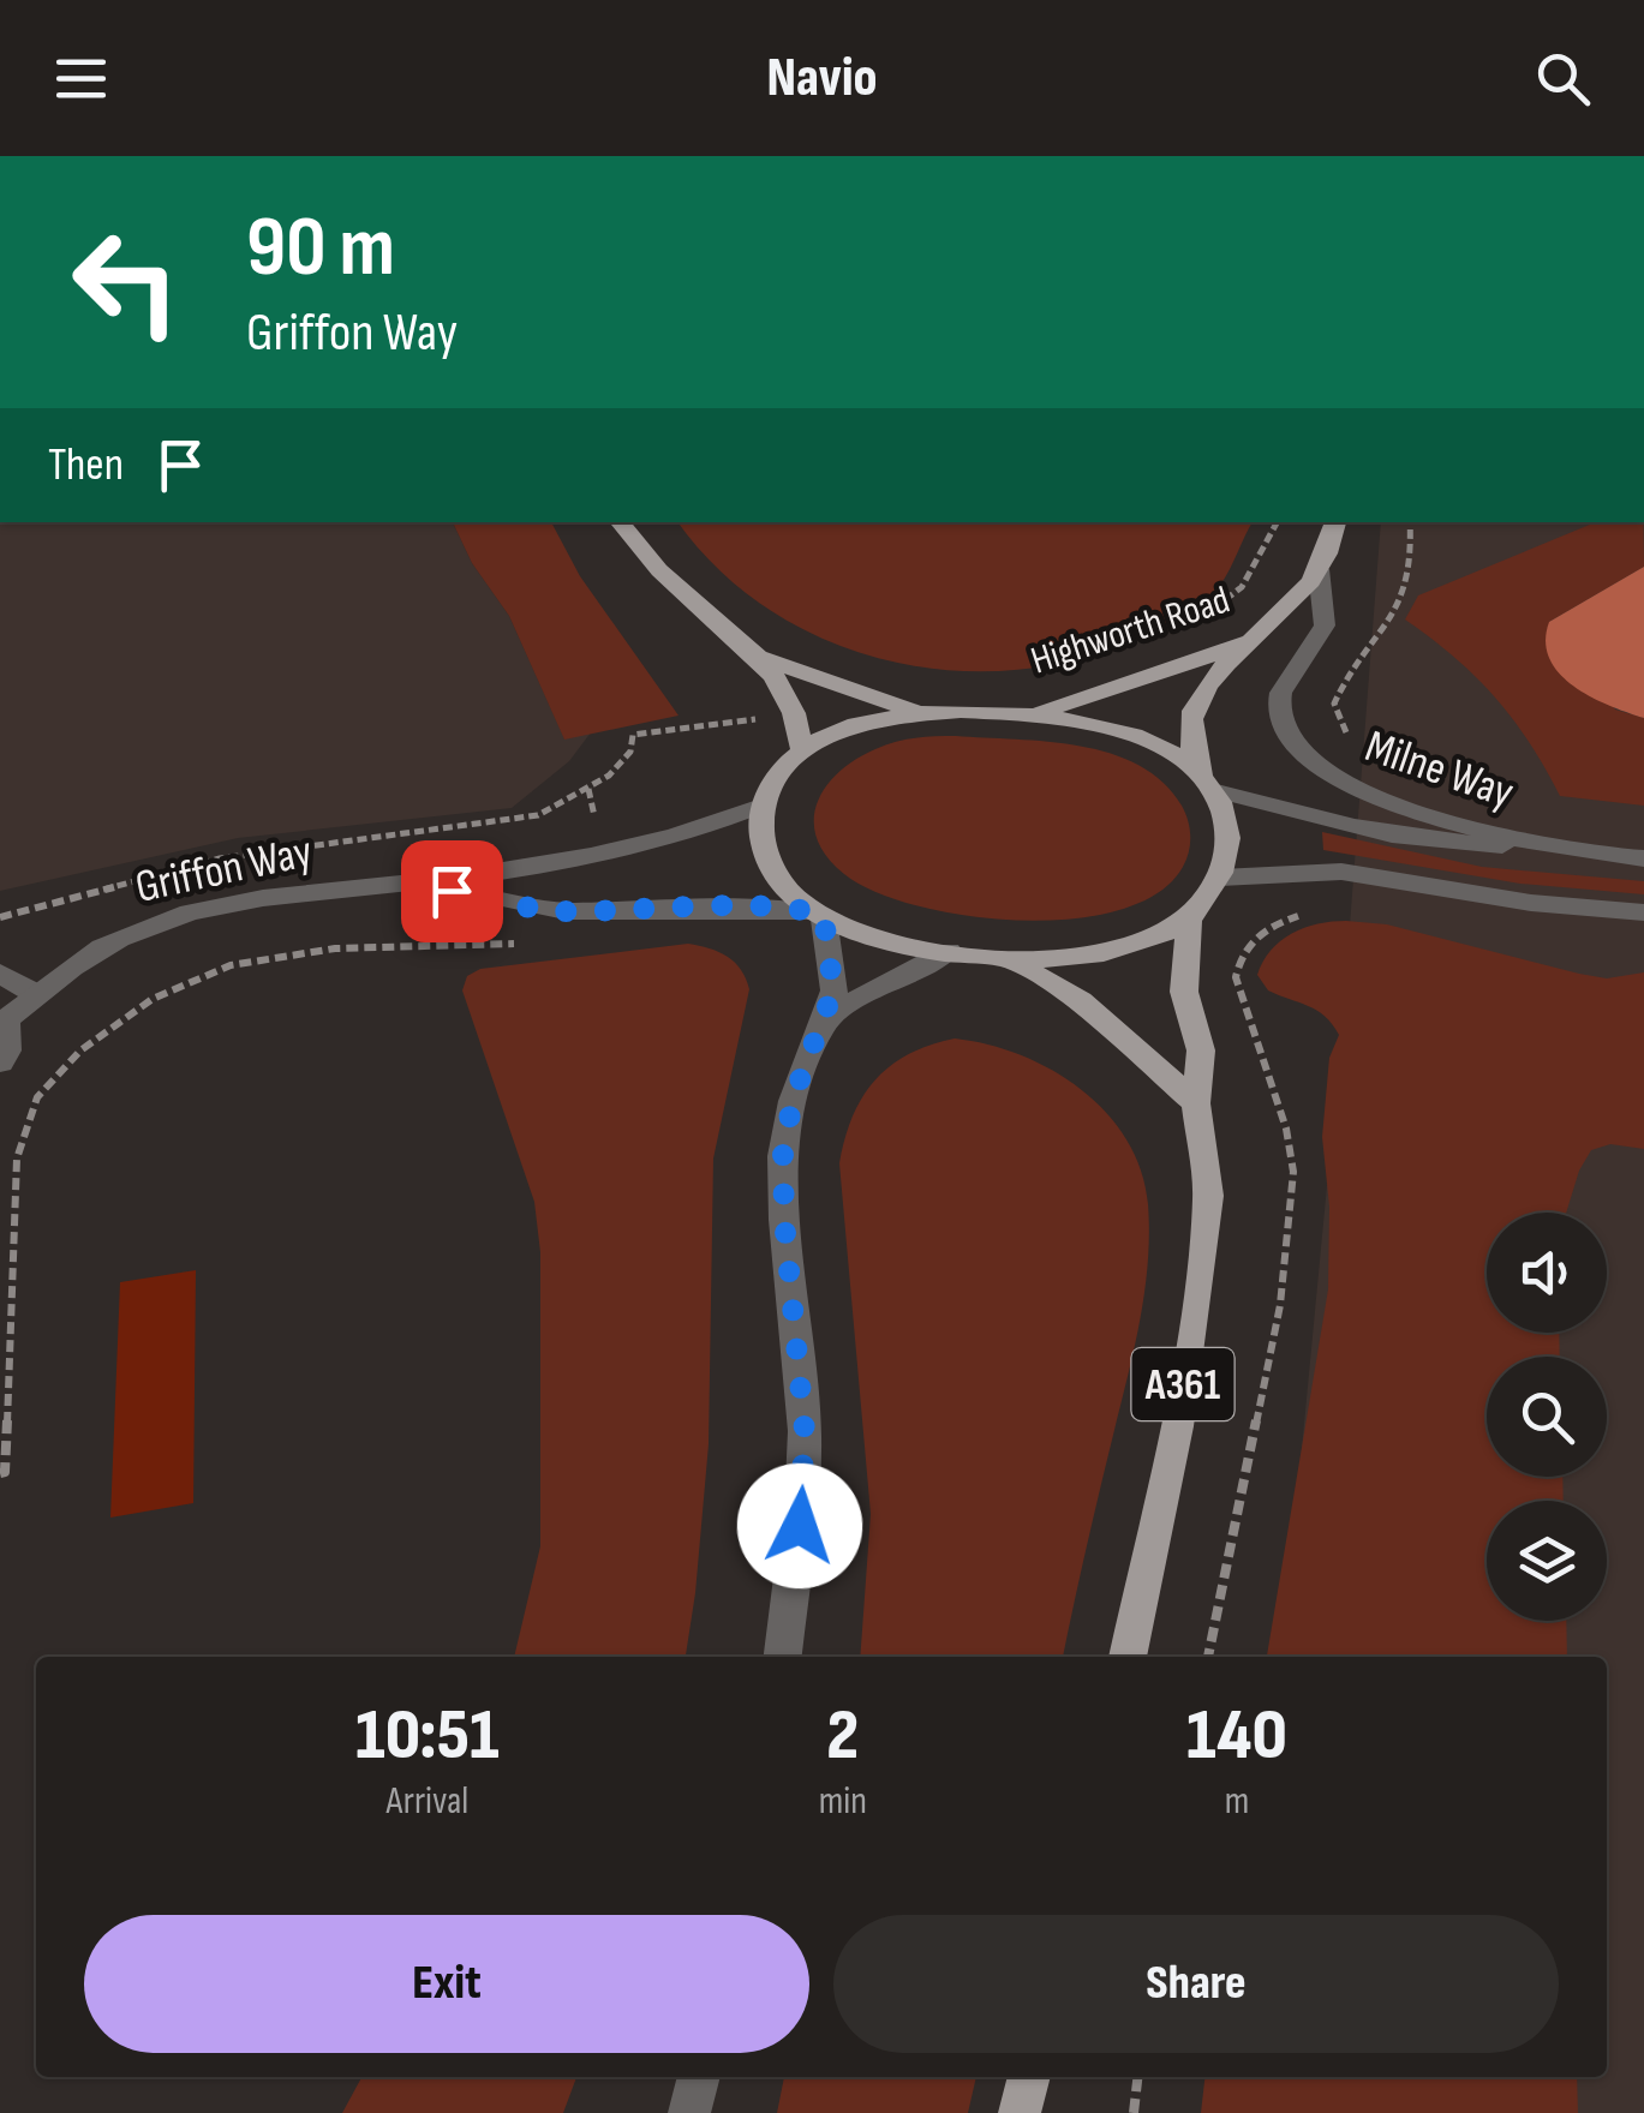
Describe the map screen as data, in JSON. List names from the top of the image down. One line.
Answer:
{"streets":{"main road":["Highworth Road","A361"],"street":["Milne Way","Griffon Way"]},"crossings":[["Highworth Road","Milne Way"]],"page":{"header":"Navio","turn":["90 m","Griffon Way"],"then":"Then","eta":["10:51","Arrival","2","min","140","m"],"buttons":["Exit","Share"]}}
